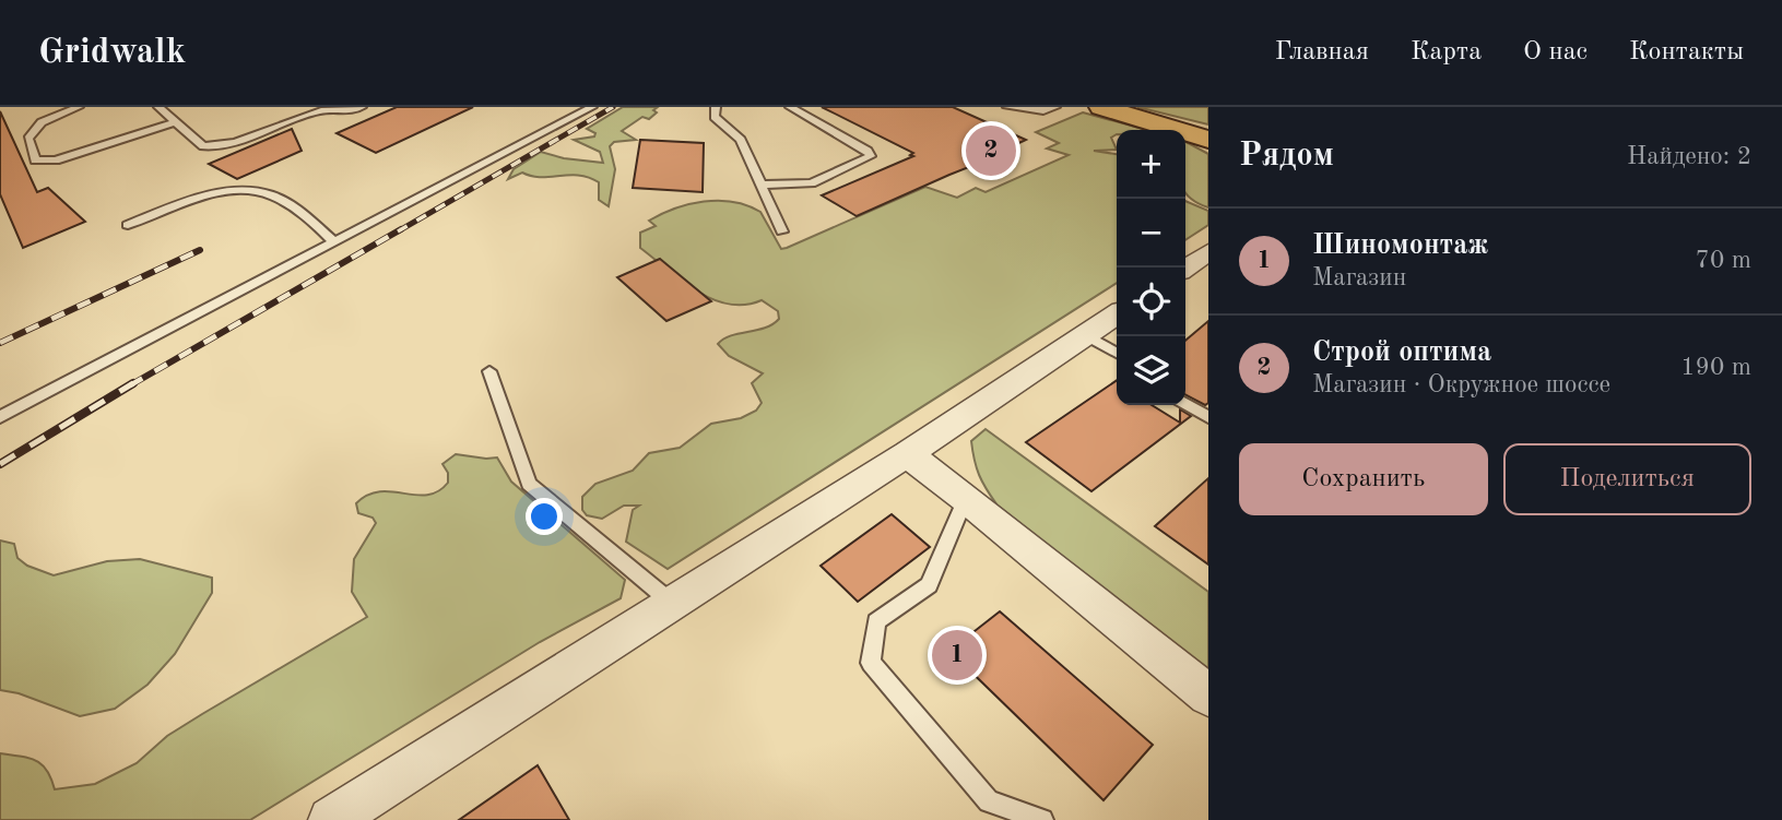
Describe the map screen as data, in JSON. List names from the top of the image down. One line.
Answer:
{"page":{"header":"Gridwalk","nav":["Главная","Карта","О нас","Контакты"],"heading":["Рядом","Найдено: 2"],"pins":["2","1"],"map_buttons":["+","−"],"list":[{"mark":"1","name":"Шиномонтаж","note":"Магазин","value":"70 m"},{"mark":"2","name":"Строй оптима","note":"Магазин · Окружное шоссе","value":"190 m"}],"buttons":["Сохранить","Поделиться"]}}
